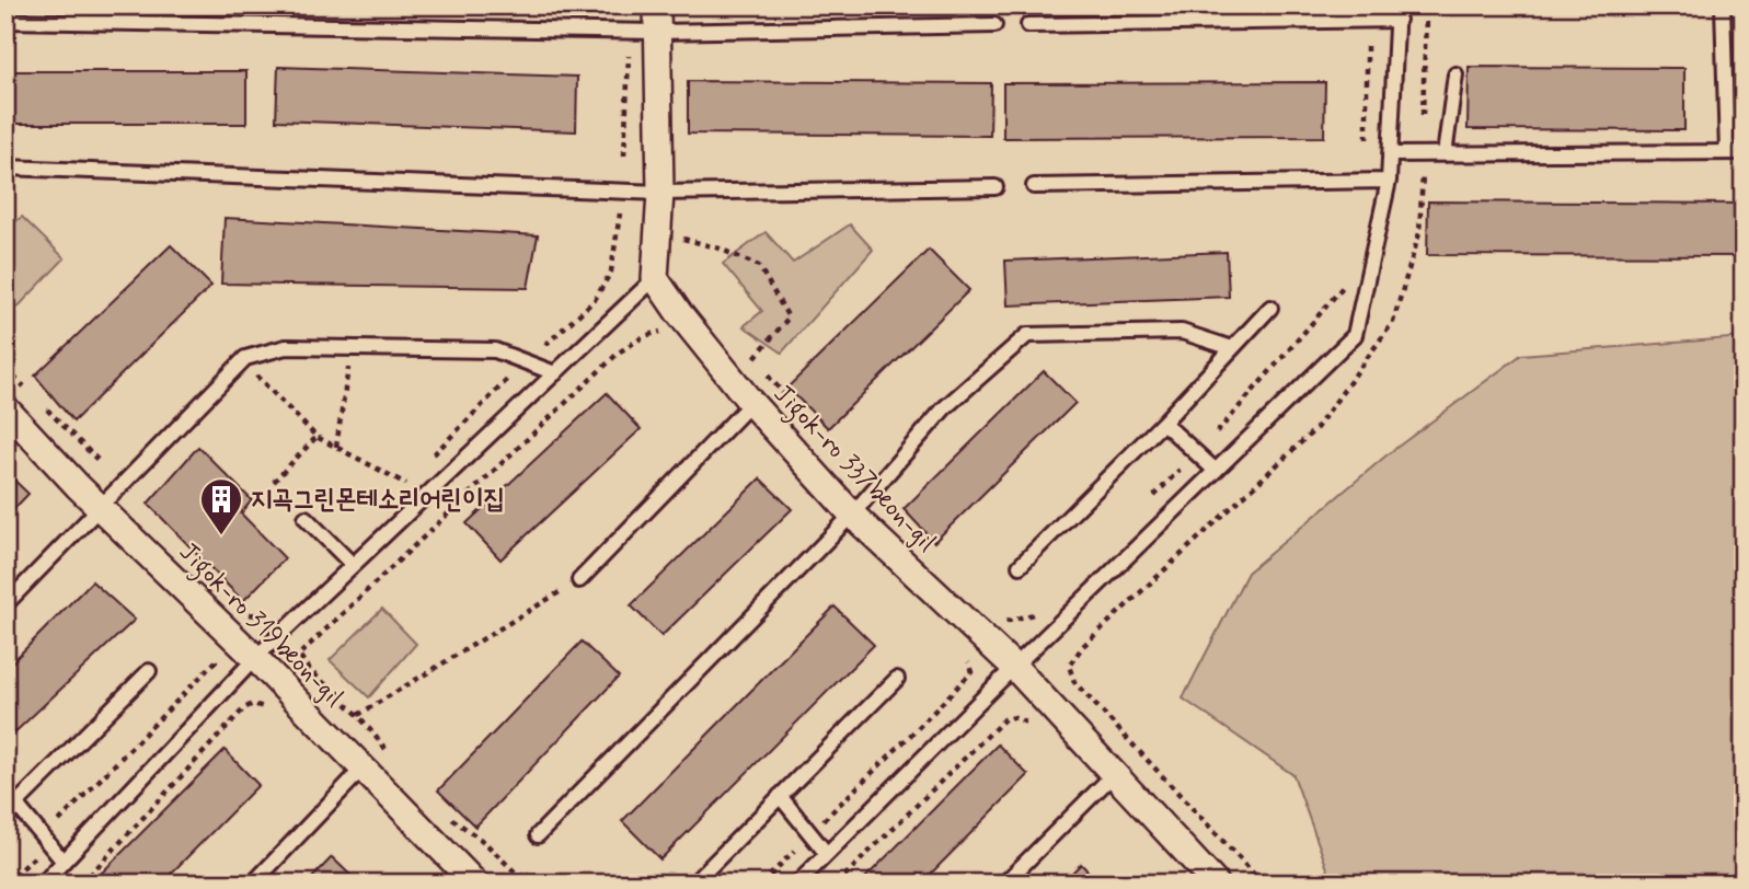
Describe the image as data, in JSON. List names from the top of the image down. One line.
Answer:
{"streets":{"street":["Jigok-ro 337beon-gil","Jigok-ro 319beon-gil"]},"places":{"building":["지곡그린몬테소리어린이집"]}}
